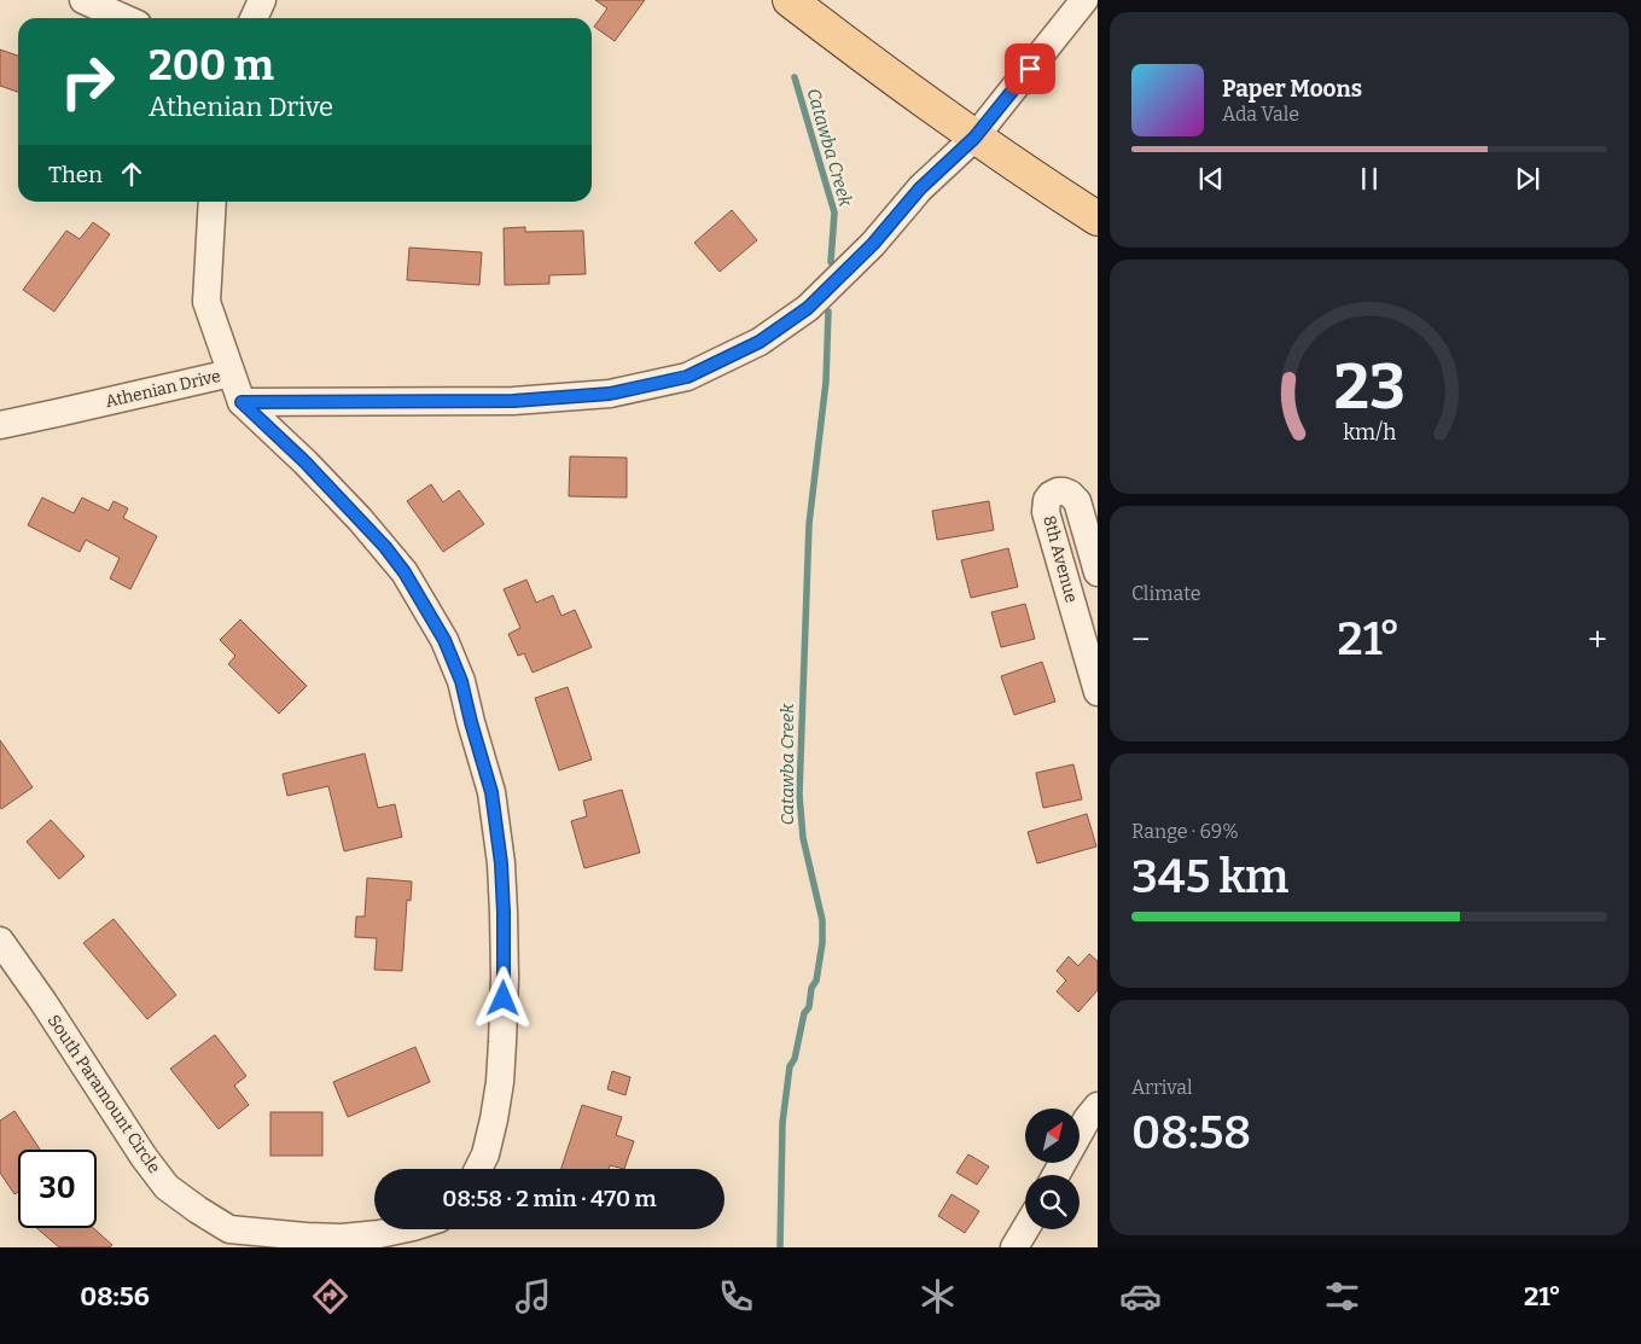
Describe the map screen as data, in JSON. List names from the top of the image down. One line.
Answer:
{"streets":{"street":["Athenian Drive","8th Avenue","South Paramount Circle"]},"water":["Catawba Creek"],"north":"top right","page":{"turn":["200 m","Athenian Drive"],"song":["Paper Moons","Ada Vale"],"then":"Then","tile":["Climate",["Range · 69%","345 km"],["Arrival","08:58"]],"heat":["−","21°","+"],"limit":"30","trip":"08:58 · 2 min · 470 m","tabs":["08:56","21°"],"gauge":["23","km/h"]}}
